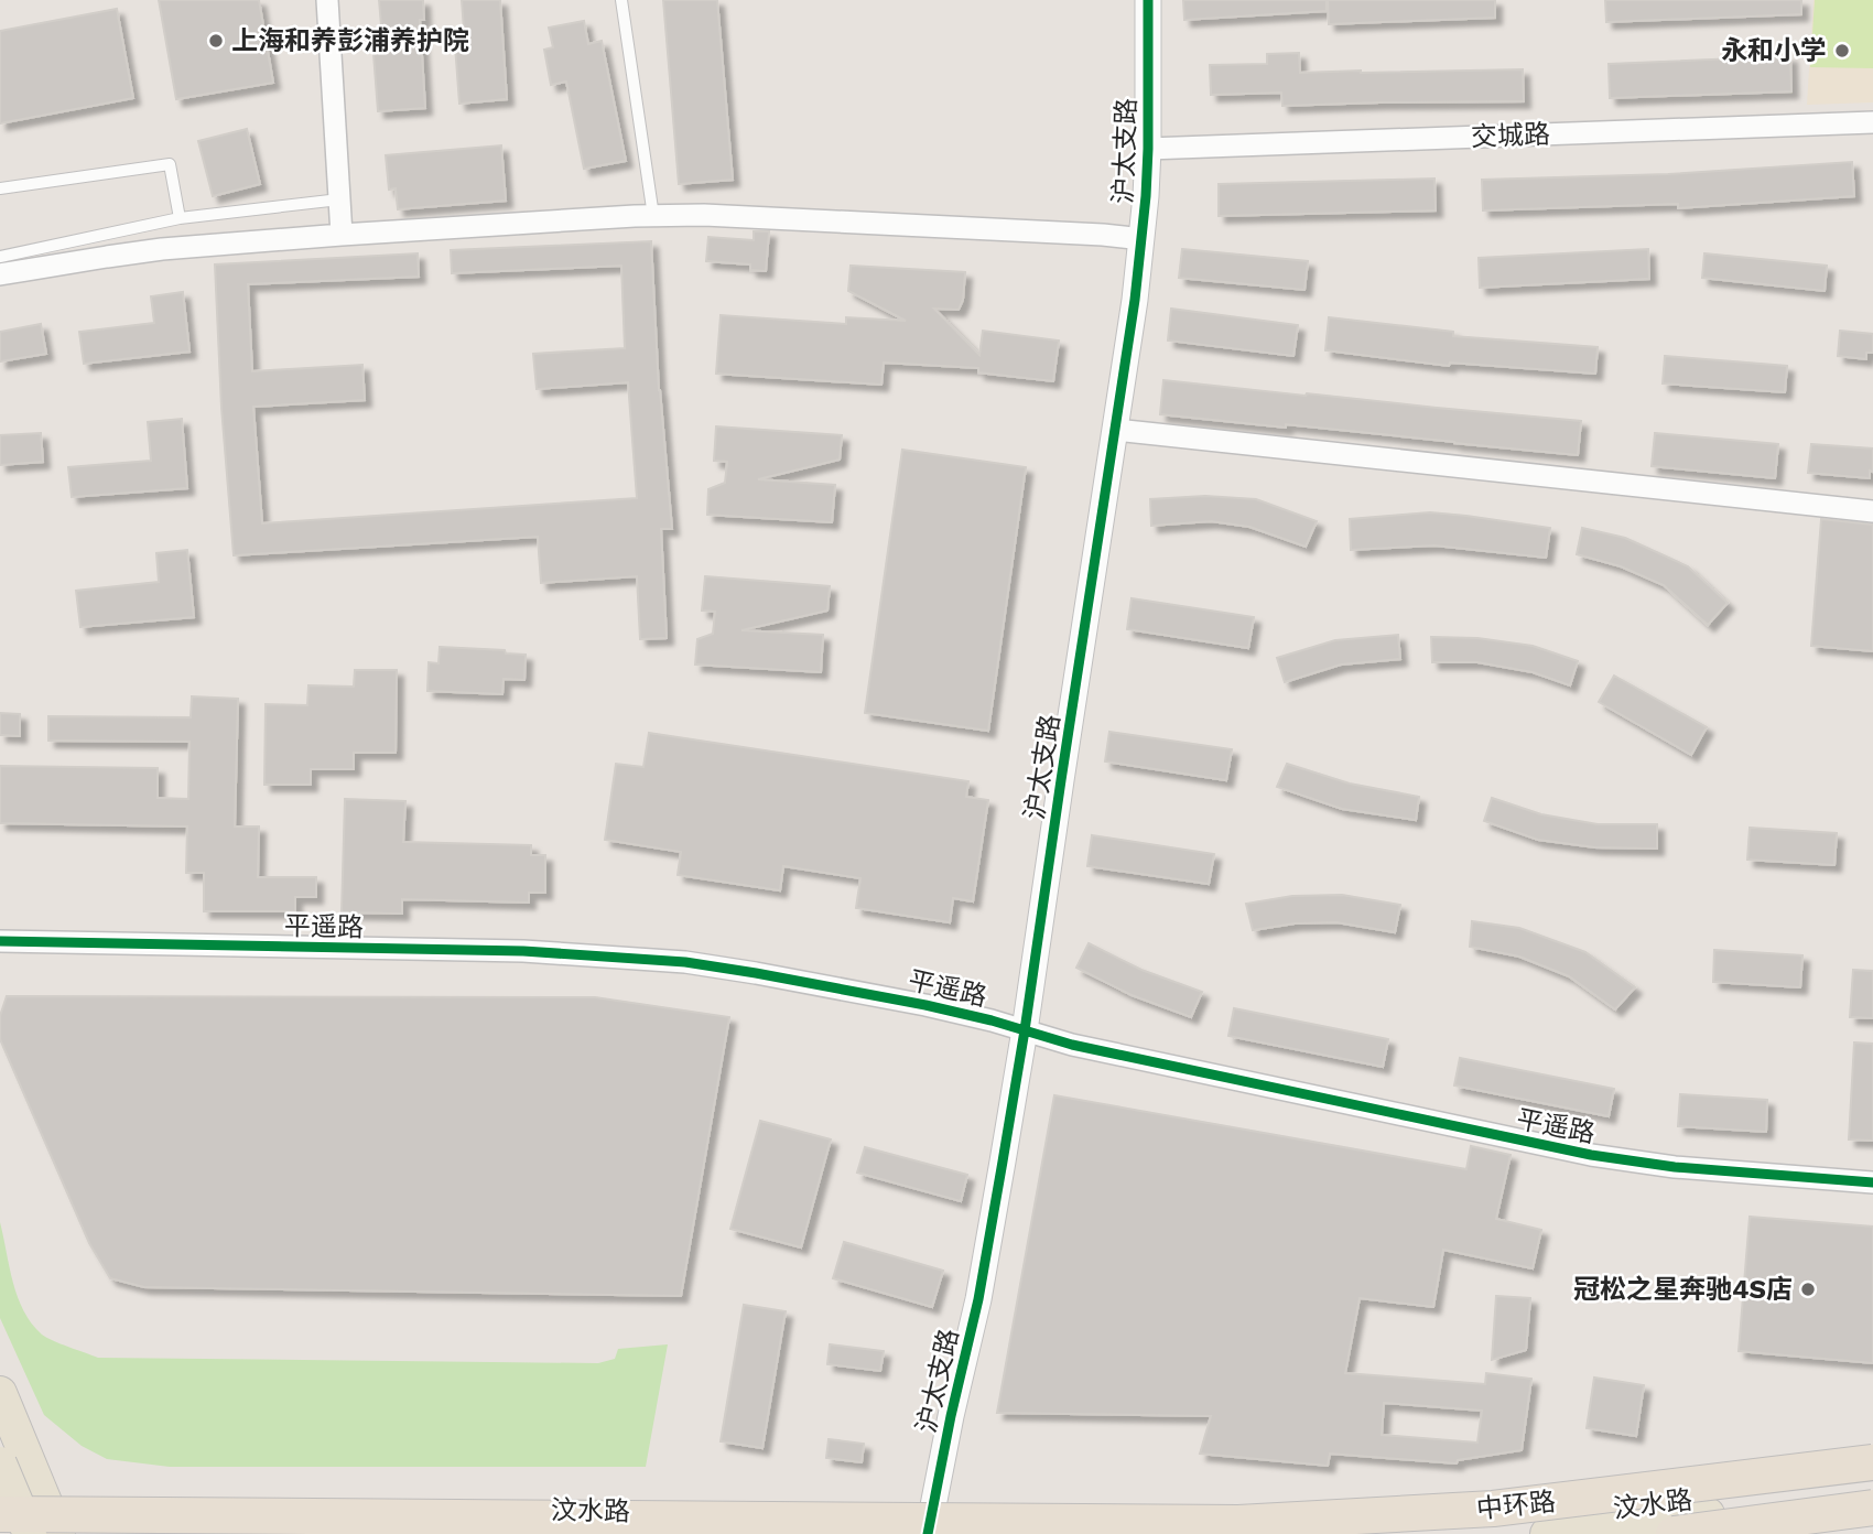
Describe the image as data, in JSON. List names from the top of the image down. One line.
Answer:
{"streets":{"highway":["中环路"],"main road":["汶水路"],"street":["交城路","沪太支路","平遥路"]},"crossings":[["交城路","沪太支路"],["沪太支路","平遥路"],["沪太支路","汶水路"],["汶水路","中环路"]],"places":["上海和养彭浦养护院","永和小学","冠松之星奔驰4S店"]}
